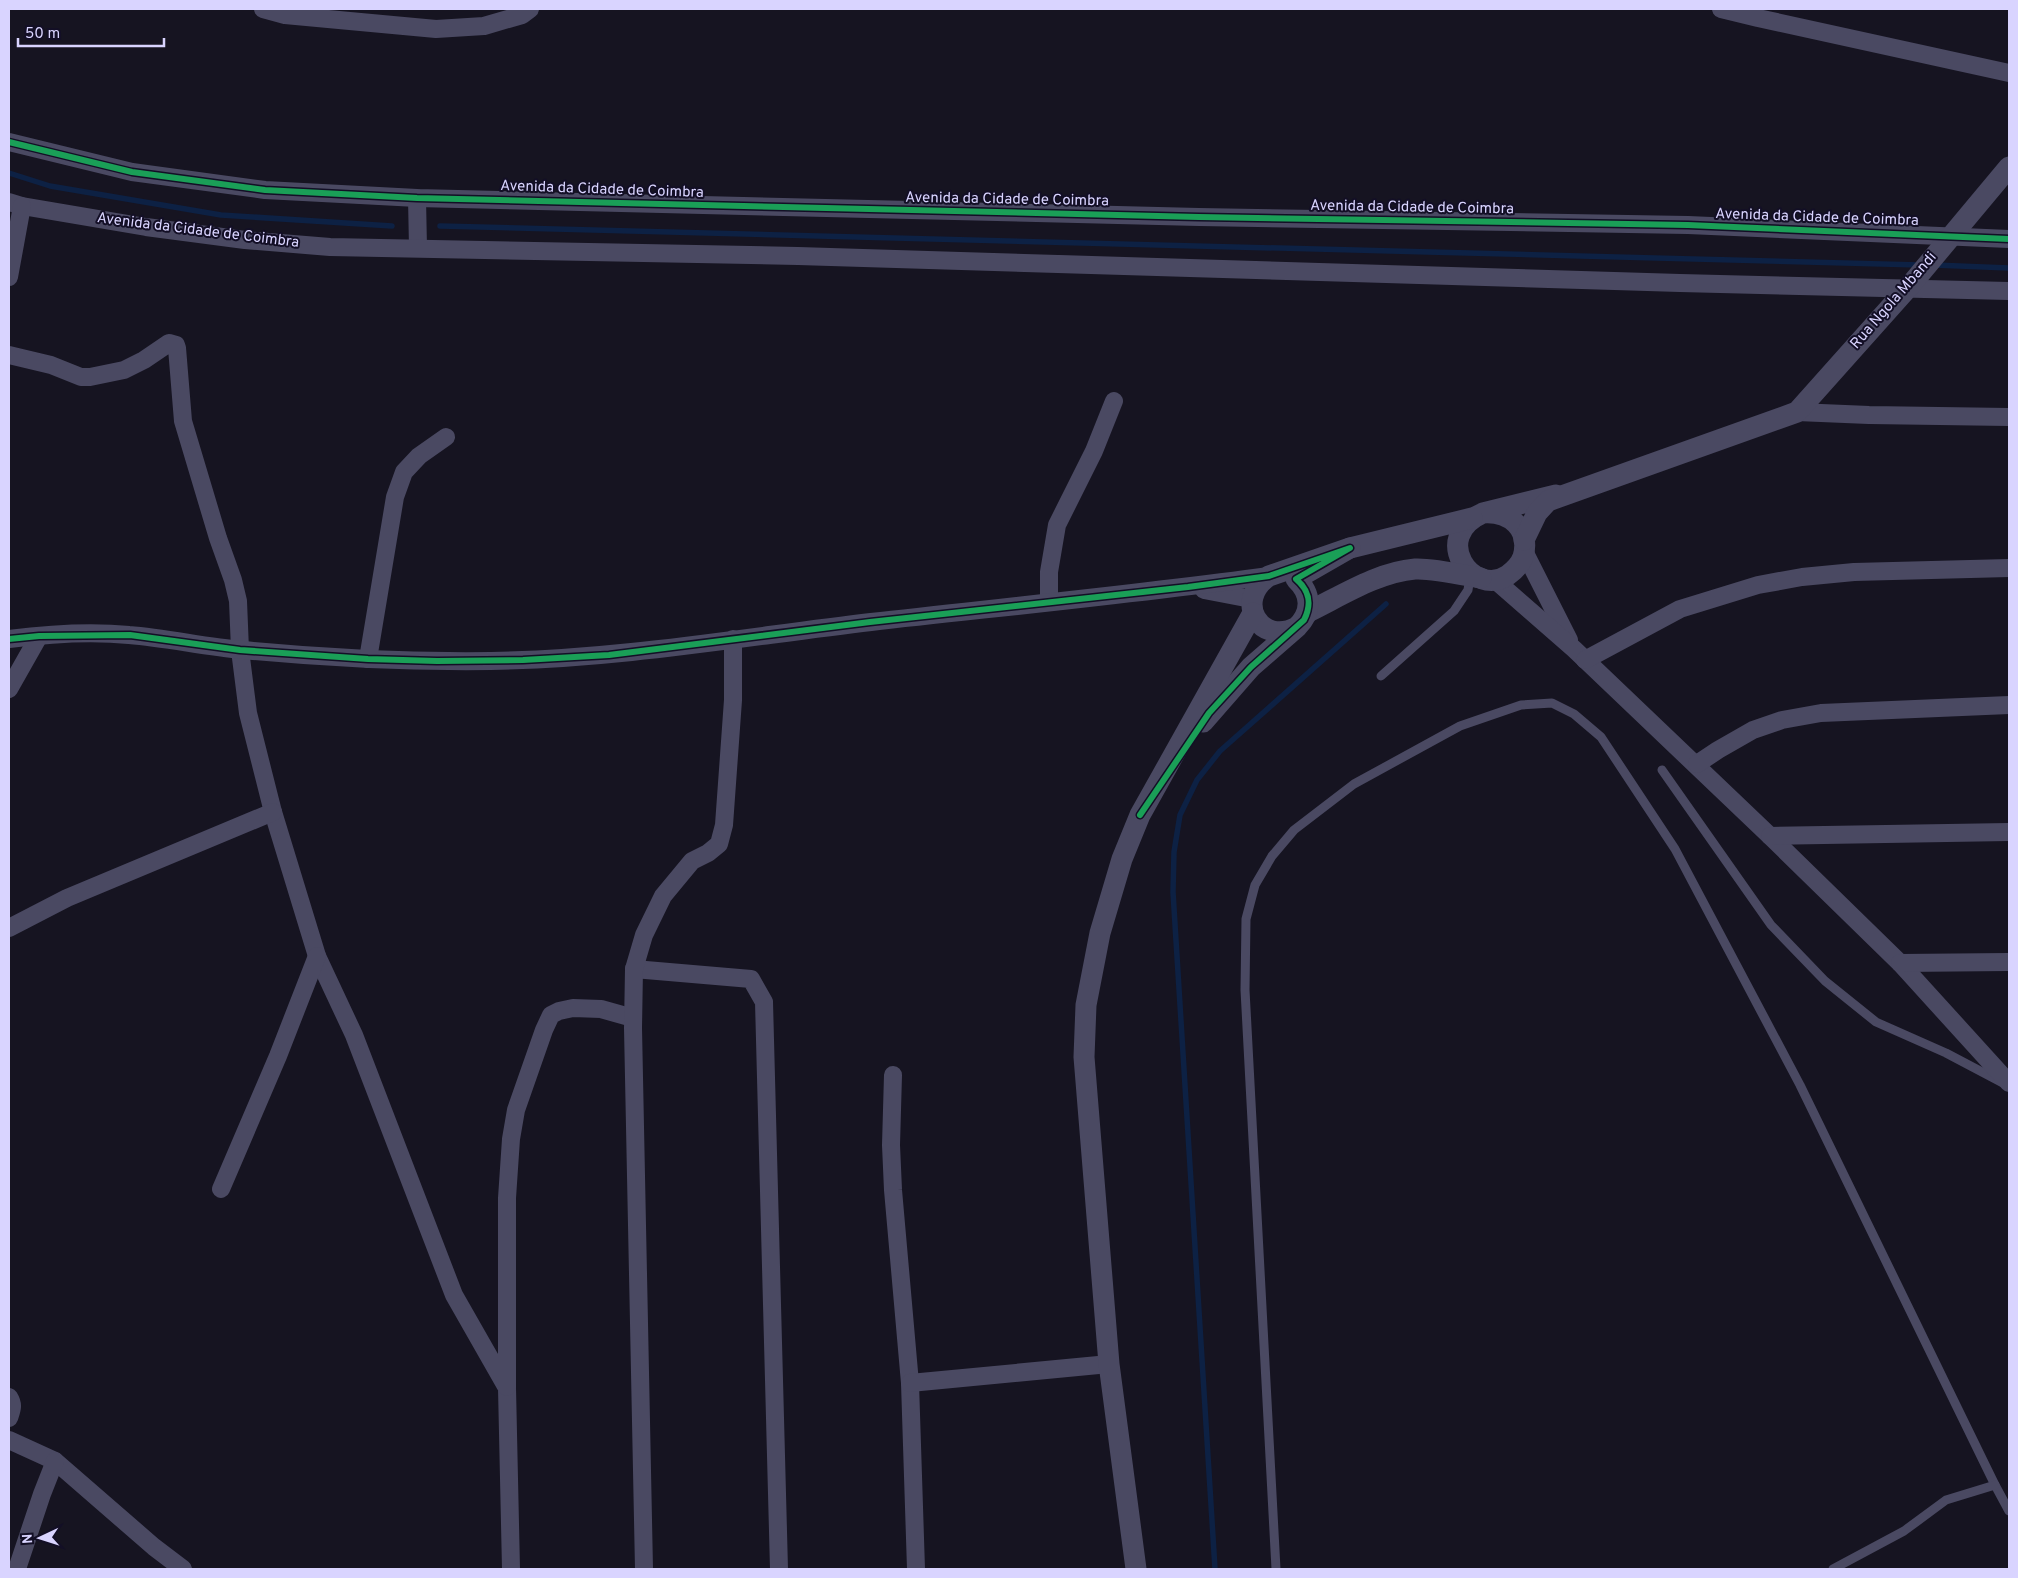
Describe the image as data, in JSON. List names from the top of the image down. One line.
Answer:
{"streets":{"street":["Avenida da Cidade de Coimbra","Rua Ngola Mbandi"]},"crossings":[["Avenida da Cidade de Coimbra","Rua Ngola Mbandi"]],"scale_bar":"50 m","north":"left"}
